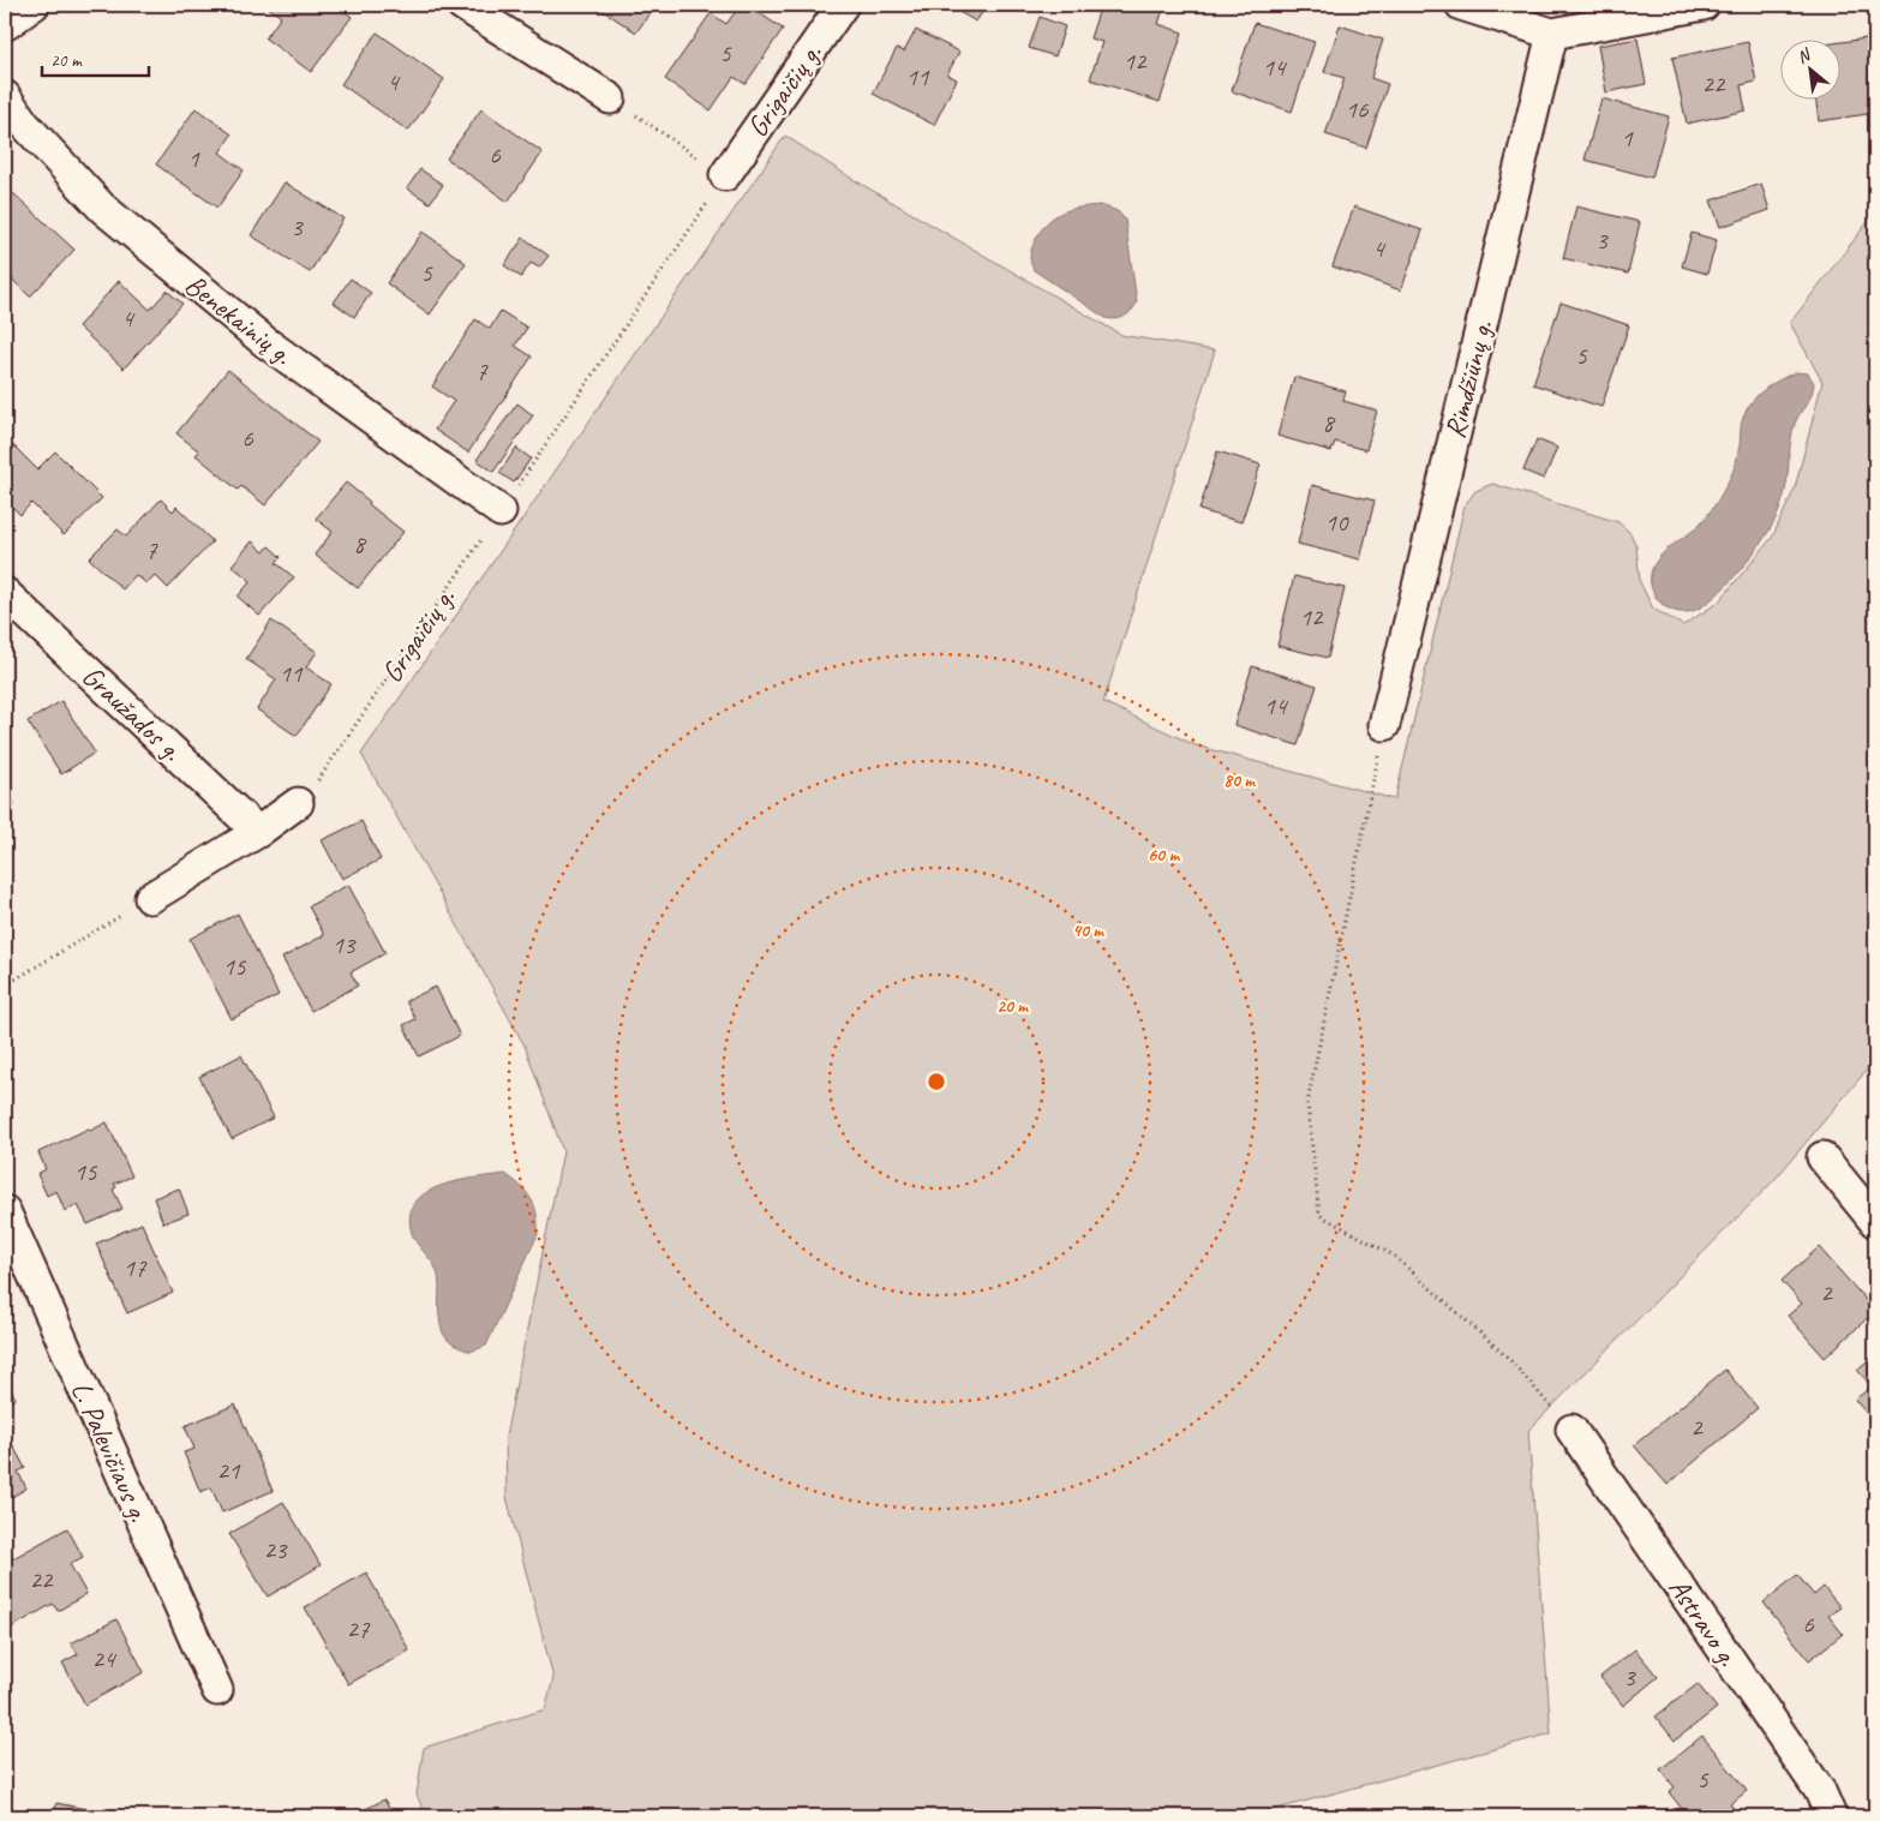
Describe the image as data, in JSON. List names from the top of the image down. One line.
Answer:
{"streets":{"street":["Grigaičių g.","Benekainių g.","Rimdžiūnų g.","Graužados g.","L. Palevičiaus g.","Astravo g."]},"crossings":[["Grigaičių g.","Benekainių g."]],"house_numbers":["5","12","14","11","4","22","16","1","6","1","3","3","4","5","4","5","7","8","6","10","8","7","12","11","14","13","15","15","17","2","2","21","23","22","6","27","24","3","5"],"scale_bar":"20 m","north":"top left","rings":["80 m","60 m","40 m","20 m"]}
